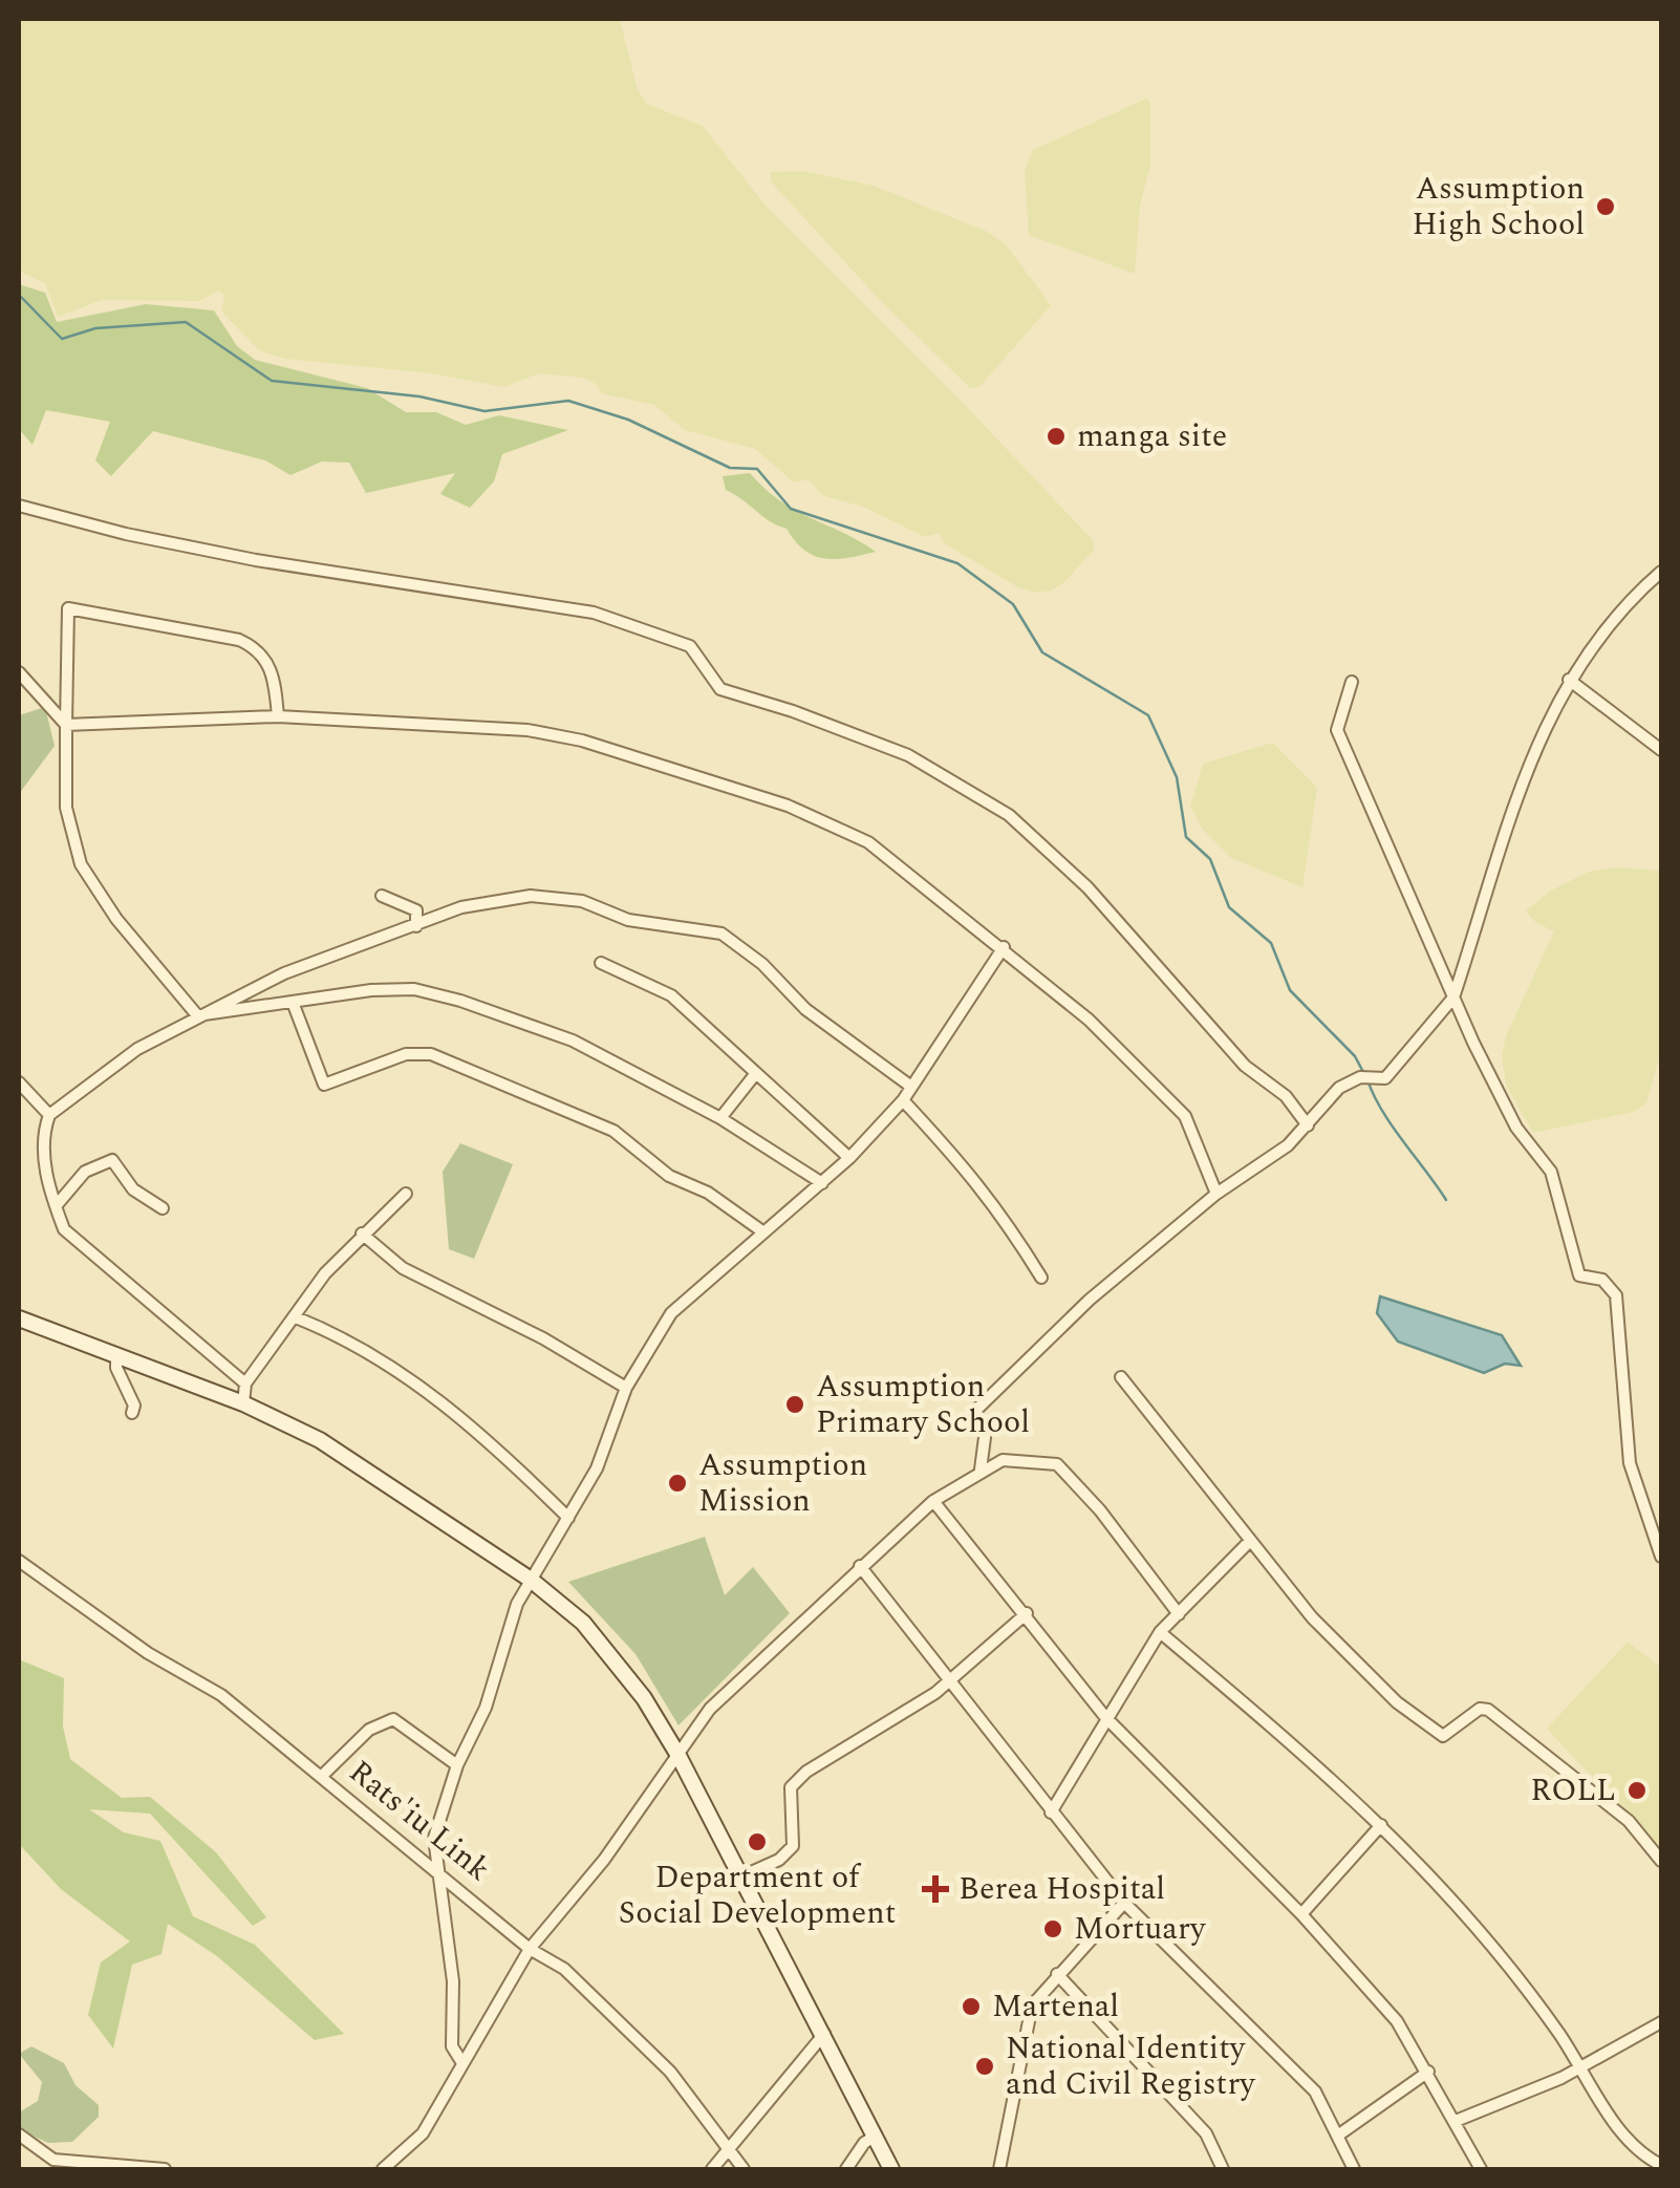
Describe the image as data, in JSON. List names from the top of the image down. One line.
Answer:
{"streets":{"street":["Rats'iu Link"]},"places":{"other":["Assumption High School","manga site","Assumption Primary School","Assumption Mission","ROLL","Department of Social Development","Mortuary","Martenal","National Identity and Civil Registry"],"health":["Berea Hospital"]}}
